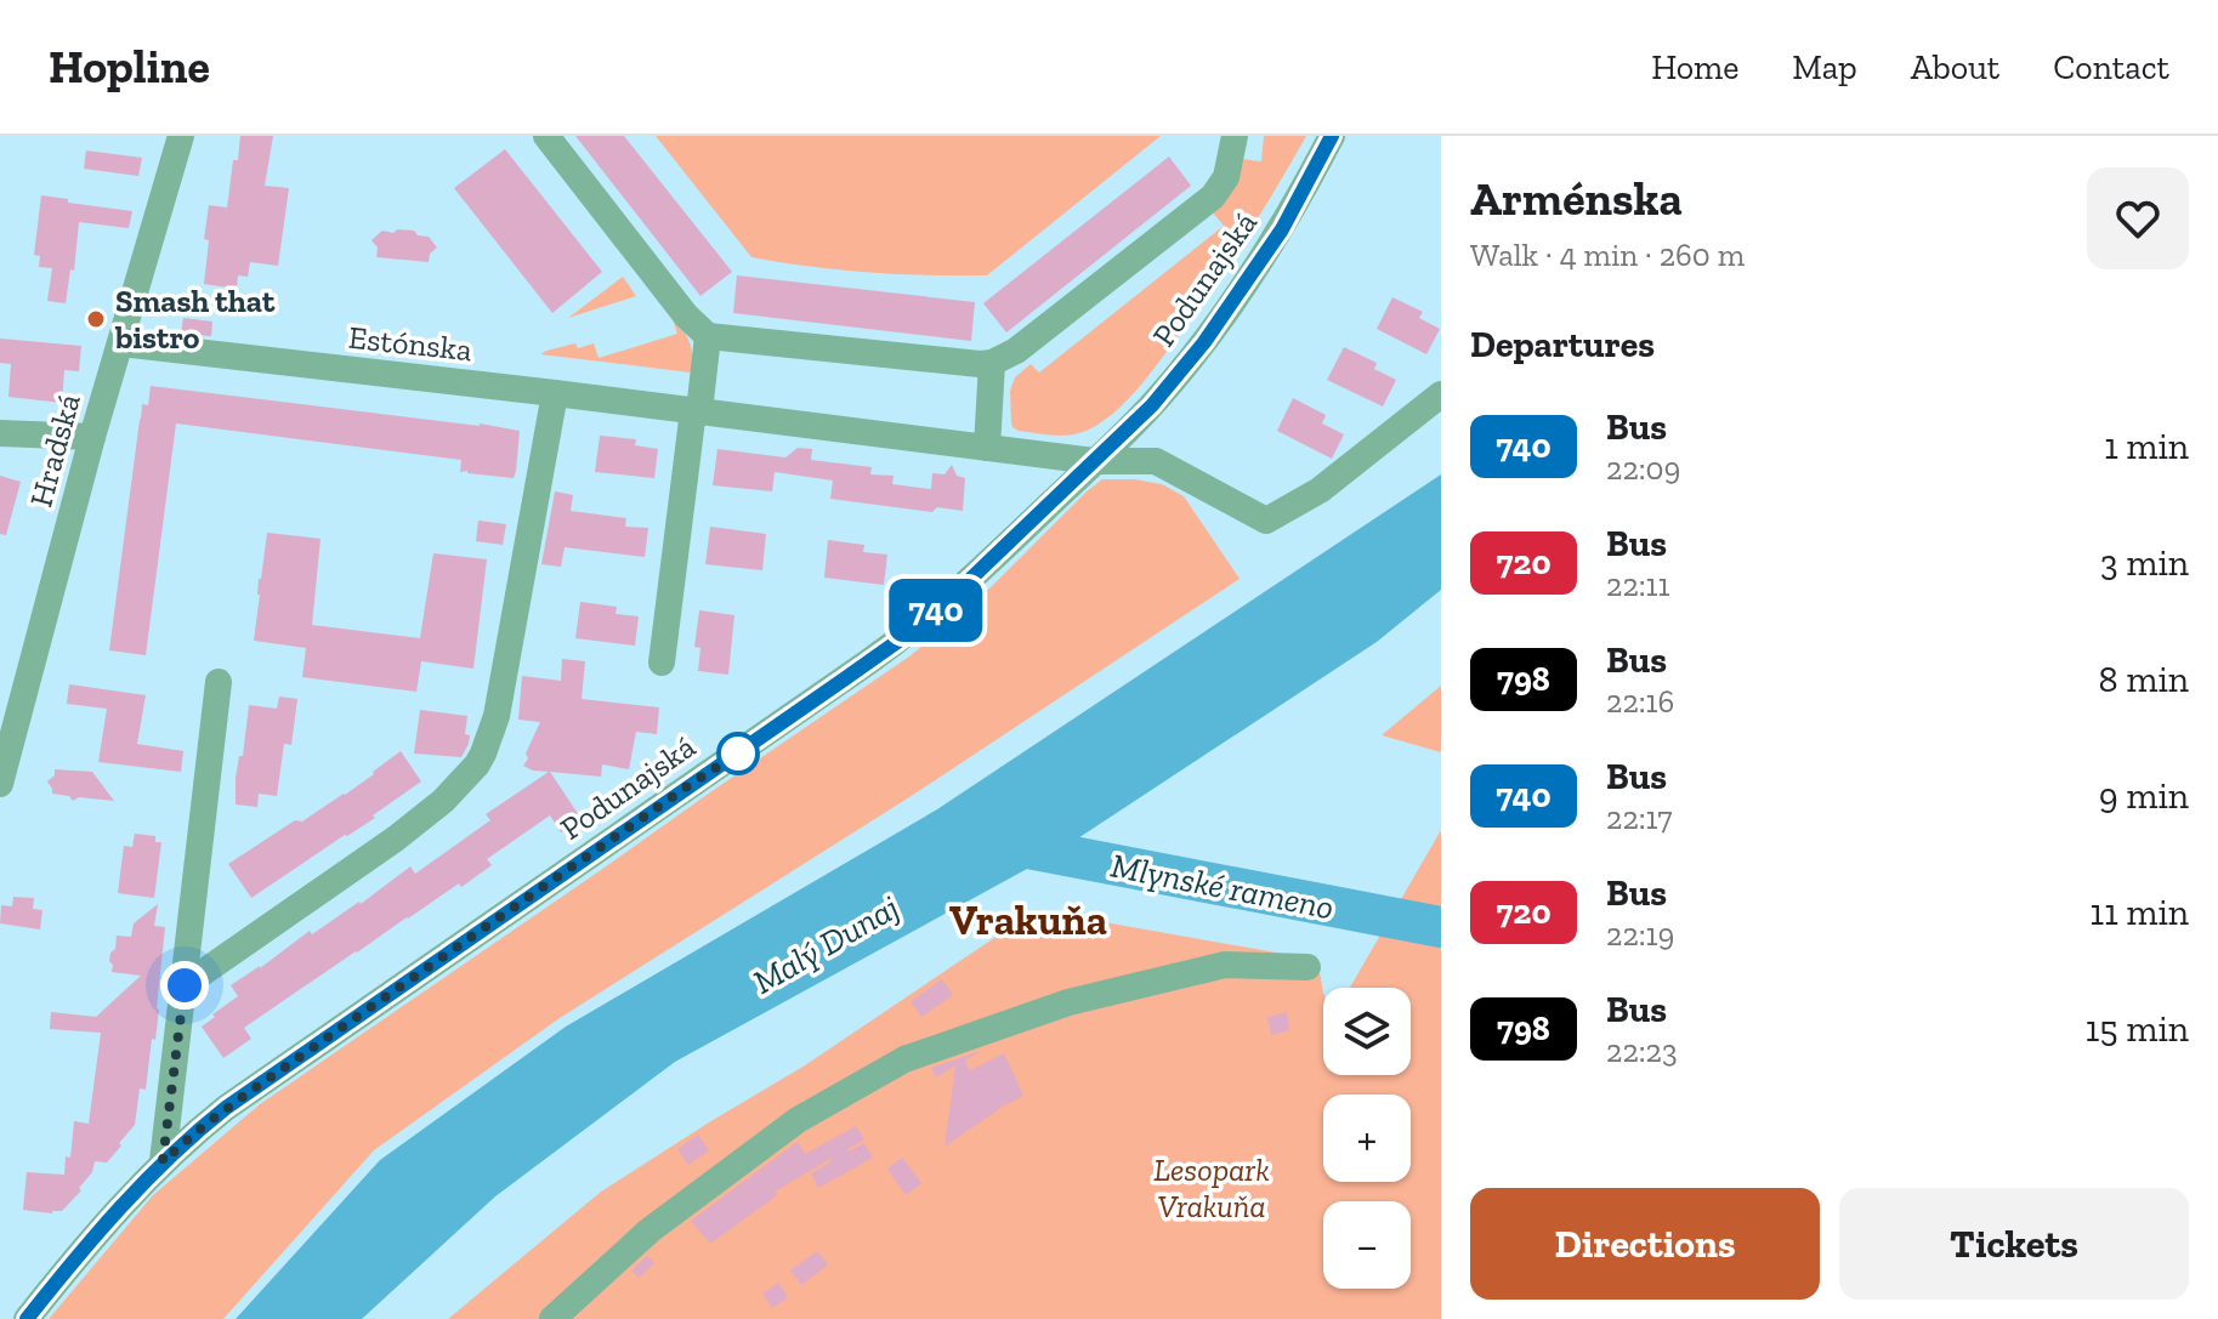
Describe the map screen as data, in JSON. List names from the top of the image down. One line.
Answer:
{"streets":{"street":["Podunajská","Estónska","Hradská"]},"crossings":[["Podunajská","Estónska"],["Estónska","Hradská"]],"districts":["Vrakuňa"],"water":["Mlynské rameno","Malý Dunaj"],"parks":["Lesopark Vrakuňa"],"places":["Smash that bistro"],"lines":["bus line 740"],"page":{"header":"Hopline","nav":["Home","Map","About","Contact"],"on_map":"740","heading":[["Arménska","Walk · 4 min · 260 m"],"Departures"],"list":[{"mark":"740","name":"Bus","note":"22:09","value":"1 min"},{"mark":"720","name":"Bus","note":"22:11","value":"3 min"},{"mark":"798","name":"Bus","note":"22:16","value":"8 min"},{"mark":"740","name":"Bus","note":"22:17","value":"9 min"},{"mark":"720","name":"Bus","note":"22:19","value":"11 min"},{"mark":"798","name":"Bus","note":"22:23","value":"15 min"}],"map_buttons":["+","−"],"buttons":["Directions","Tickets"]}}
